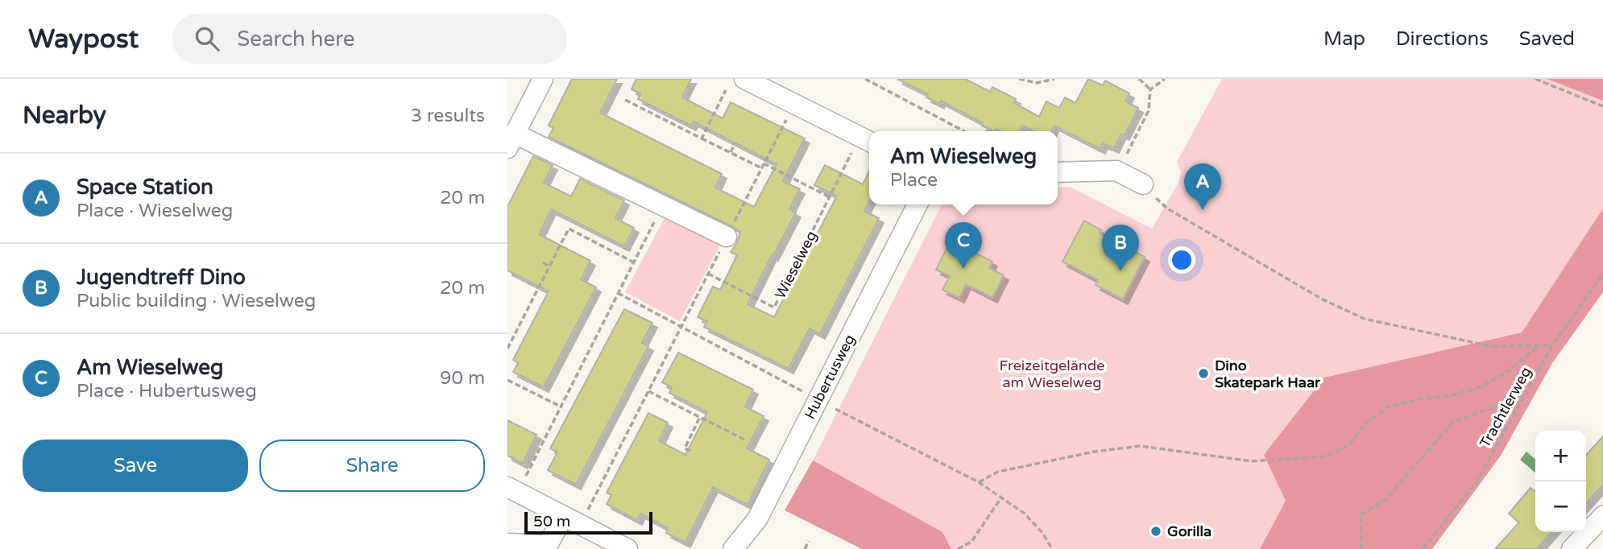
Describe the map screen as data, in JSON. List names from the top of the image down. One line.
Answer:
{"streets":{"street":["Hubertusweg"],"path":["Wieselweg","Trachtlerweg"]},"parks":["Freizeitgelände am Wieselweg"],"places":["Dino Skatepark Haar","Gorilla"],"scale_bar":"50 m","page":{"header":"Waypost","search":"Search here","nav":["Map","Directions","Saved"],"heading":["Nearby","3 results"],"popup":["Am Wieselweg","Place"],"list":[{"mark":"A","name":"Space Station","note":"Place · Wieselweg","value":"20 m"},{"mark":"B","name":"Jugendtreff Dino","note":"Public building · Wieselweg","value":"20 m"},{"mark":"C","name":"Am Wieselweg","note":"Place · Hubertusweg","value":"90 m"}],"pins":["A","C","B"],"buttons":["Save","Share"],"map_buttons":["+","−"],"scale":"50 m"}}
